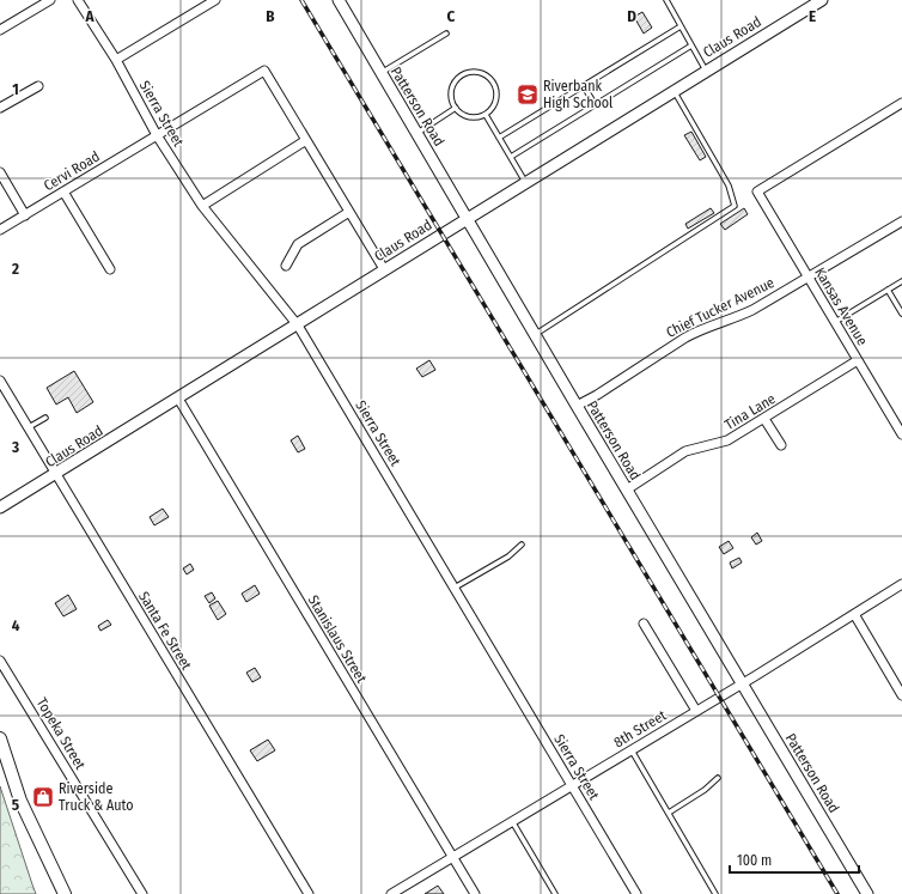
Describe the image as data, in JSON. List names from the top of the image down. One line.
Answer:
{"streets":{"main road":["Claus Road","Patterson Road"],"street":["Sierra Street","Cervi Road","Kansas Avenue","Chief Tucker Avenue","Tina Lane","Santa Fe Street","Stanislaus Street","8th Street","Topeka Street"]},"crossings":[["Claus Road","Patterson Road"],["Claus Road","Sierra Street"],["Claus Road","Santa Fe Street"],["Claus Road","Stanislaus Street"],["Patterson Road","Chief Tucker Avenue"],["Patterson Road","Tina Lane"],["Patterson Road","8th Street"],["Sierra Street","Cervi Road"],["Sierra Street","8th Street"],["Kansas Avenue","Chief Tucker Avenue"],["Kansas Avenue","Tina Lane"],["Stanislaus Street","8th Street"]],"places":{"school or university":["Riverbank High School"],"shop":["Riverside Truck & Auto"]},"scale_bar":"100 m","grid":{"columns":["A","B","C","D","E"],"rows":["1","2","3","4","5"]}}
